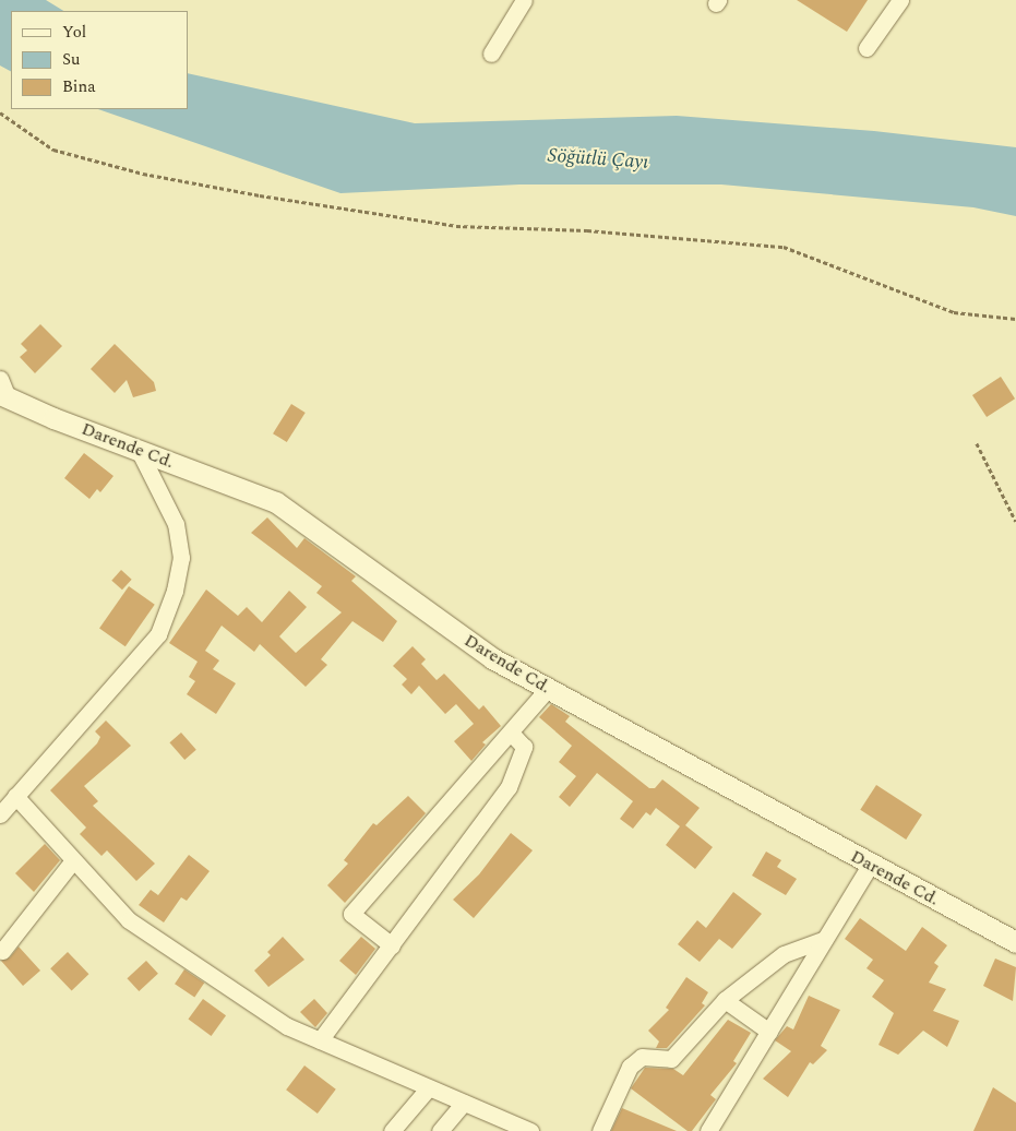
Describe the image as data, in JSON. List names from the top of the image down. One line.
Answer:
{"streets":{"street":["Darende Cd."]},"water":["Söğütlü Çayı"],"legend":["Yol","Su","Bina"]}
